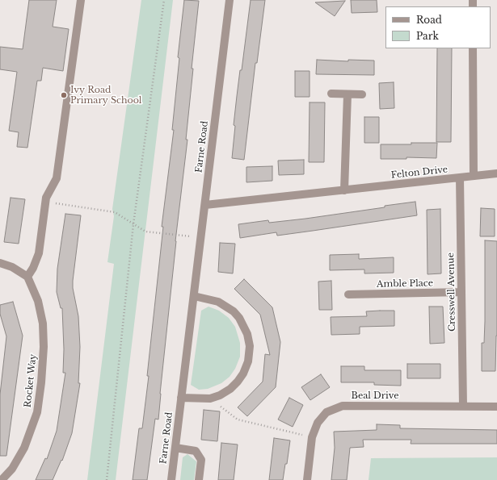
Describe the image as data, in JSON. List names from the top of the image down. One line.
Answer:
{"streets":{"street":["Farne Road","Felton Drive","Amble Place","Cresswell Avenue","Rocket Way","Beal Drive"]},"crossings":[["Farne Road","Felton Drive"],["Felton Drive","Cresswell Avenue"],["Amble Place","Cresswell Avenue"],["Cresswell Avenue","Beal Drive"]],"places":["Ivy Road Primary School"],"legend":["Road","Park"]}
